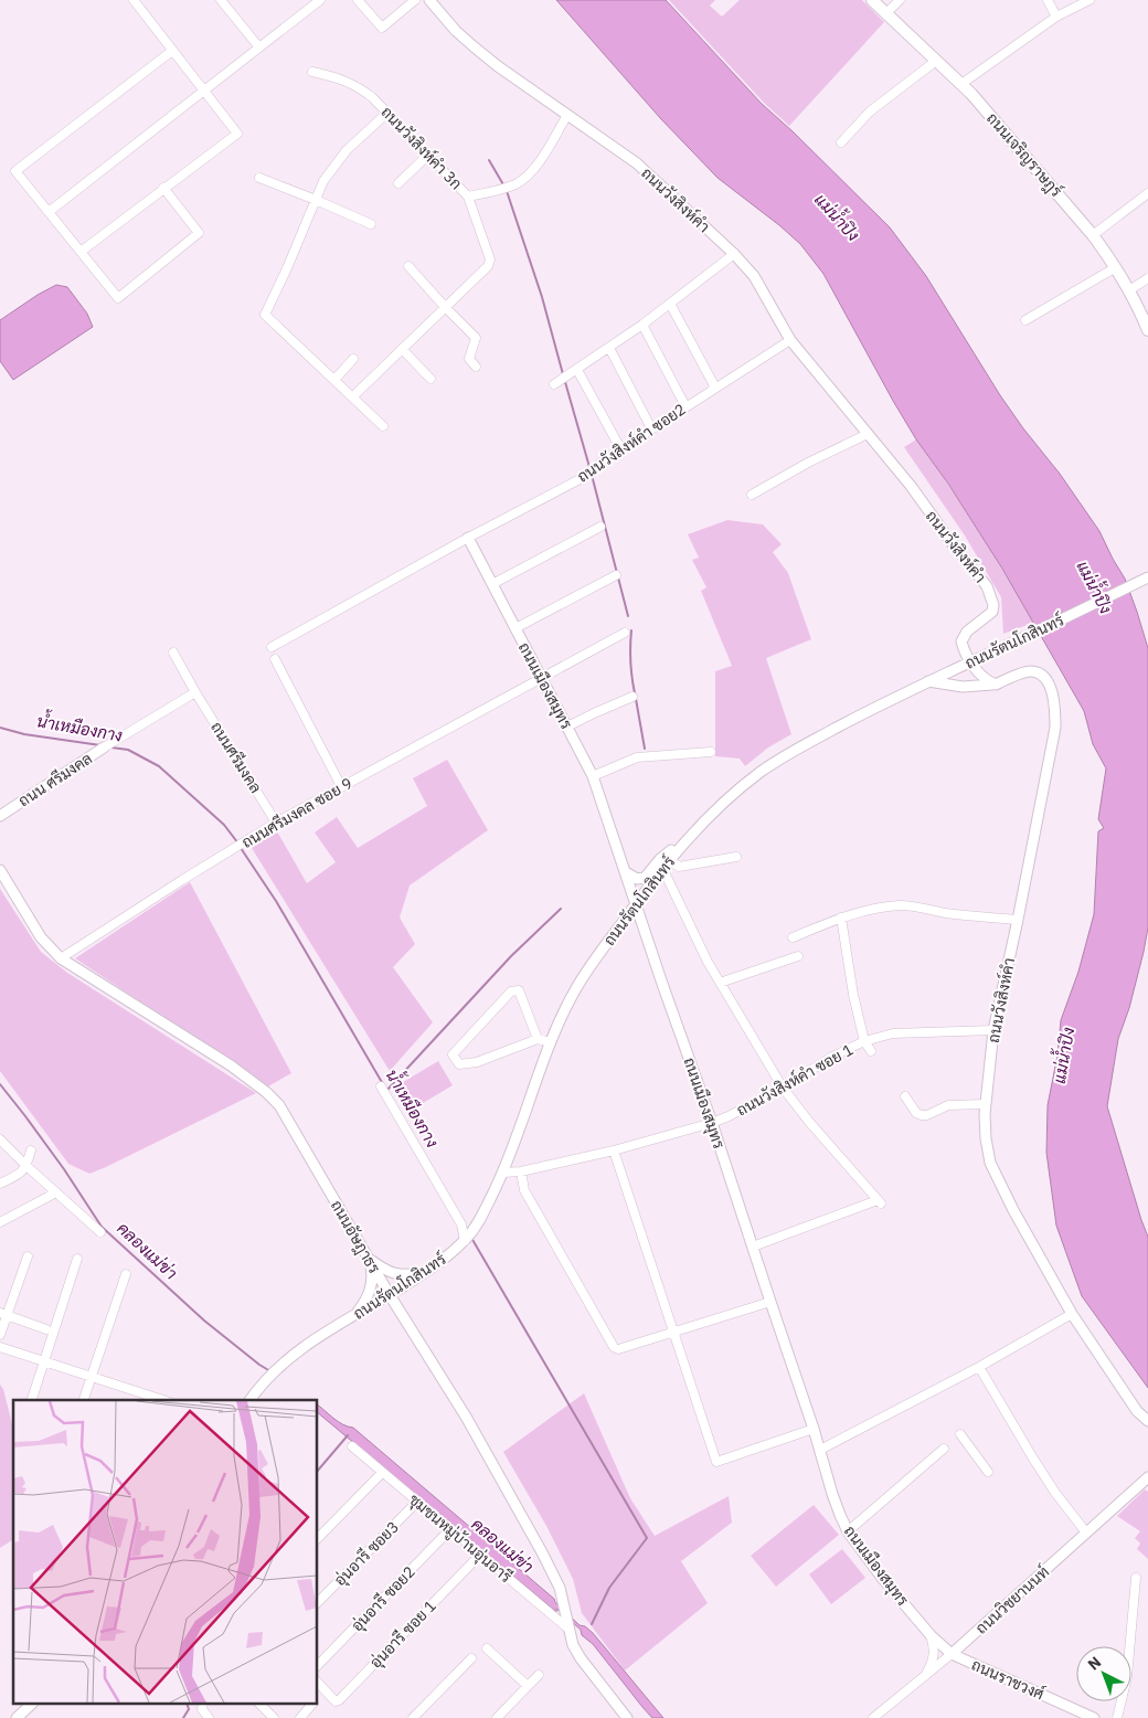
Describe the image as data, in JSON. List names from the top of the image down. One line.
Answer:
{"streets":{"main road":["ถนนเจริญราษฎร์"],"street":["ถนนวังสิงห์คำ 3ก","ถนนวังสิงห์คำ","ถนนวังสิงห์คำ ซอย2","ถนนรัตนโกสินทร์","ถนนเมืองสมุทร","ถนนศรีมงคล","ถนน ศรีมงคล","ถนนศรีมงคล ซอย 9","ถนนวังสิงห์คำ ซอย 1","ถนนอัษฎาธร","ชุมชนหมู่บ้านอุ่นอารี","อุ่นอารี ซอย3","อุ่นอารี ซอย2","ถนนวิชยานนท์","อุ่นอารี ซอย 1","ถนนราชวงศ์"]},"crossings":[["ถนนวังสิงห์คำ 3ก","ถนนวังสิงห์คำ"],["ถนนวังสิงห์คำ","ถนนวังสิงห์คำ ซอย2"],["ถนนวังสิงห์คำ","ถนนรัตนโกสินทร์"],["ถนนวังสิงห์คำ","ถนนวังสิงห์คำ ซอย 1"],["ถนนวังสิงห์คำ ซอย2","ถนนเมืองสมุทร"],["ถนนรัตนโกสินทร์","ถนนเมืองสมุทร"],["ถนนรัตนโกสินทร์","ถนนวังสิงห์คำ ซอย 1"],["ถนนรัตนโกสินทร์","ถนนอัษฎาธร"],["ถนนเมืองสมุทร","ถนนศรีมงคล ซอย 9"],["ถนนเมืองสมุทร","ถนนวังสิงห์คำ ซอย 1"],["ถนนเมืองสมุทร","ถนนวิชยานนท์"],["ถนนเมืองสมุทร","ถนนราชวงศ์"],["ถนนศรีมงคล","ถนน ศรีมงคล"],["ถนนศรีมงคล","ถนนศรีมงคล ซอย 9"],["ถนนศรีมงคล ซอย 9","ถนนอัษฎาธร"],["ถนนอัษฎาธร","ชุมชนหมู่บ้านอุ่นอารี"],["ชุมชนหมู่บ้านอุ่นอารี","อุ่นอารี ซอย3"],["ชุมชนหมู่บ้านอุ่นอารี","อุ่นอารี ซอย2"],["ชุมชนหมู่บ้านอุ่นอารี","อุ่นอารี ซอย 1"],["ถนนวิชยานนท์","ถนนราชวงศ์"]],"water":["แม่น้ำปิง","น้ำเหมืองกาง","คลองแม่ข่า"],"north":"top left"}
